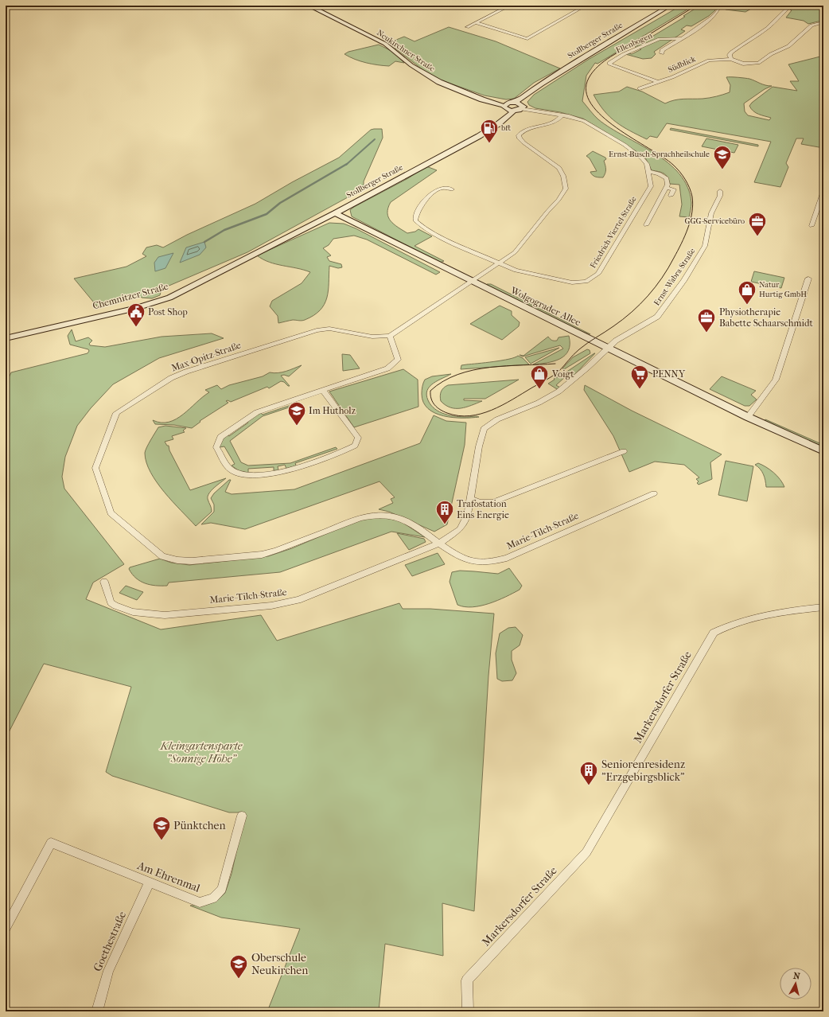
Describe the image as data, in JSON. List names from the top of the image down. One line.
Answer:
{"streets":{"main road":["Stollberger Straße","Neukirchner Straße","Chemnitzer Straße","Wolgograder Allee"],"street":["Ellenbogen","Südblick","Friedrich-Viertel-Straße","Ernst-Wabra-Straße","Max-Opitz-Straße","Marie-Tilch-Straße","Markersdorfer Straße","Am Ehrenmal","Goethestraße"]},"crossings":[["Stollberger Straße","Neukirchner Straße"],["Stollberger Straße","Friedrich-Viertel-Straße"],["Stollberger Straße","Chemnitzer Straße"],["Stollberger Straße","Wolgograder Allee"],["Ellenbogen","Südblick"],["Neukirchner Straße","Friedrich-Viertel-Straße"],["Ernst-Wabra-Straße","Wolgograder Allee"],["Ernst-Wabra-Straße","Marie-Tilch-Straße"],["Wolgograder Allee","Marie-Tilch-Straße"],["Max-Opitz-Straße","Marie-Tilch-Straße"],["Am Ehrenmal","Goethestraße"]],"parks":["Kleingartensparte \"Sonnige Höhe\""],"places":{"fuel station":["bft"],"school or university":["Ernst-Busch-Sprachheilschule","Im Hutholz","Pünktchen","Oberschule Neukirchen"],"office":["GGG-Servicebüro","Physiotherapie Babette Schaarschmidt"],"shop":["Natur Hurtig GmbH","Voigt"],"public building":["Post Shop"],"supermarket":["PENNY"],"building":["Trafostation Eins Energie","Seniorenresidenz \"Erzgebirgsblick\""]},"north":"top"}
